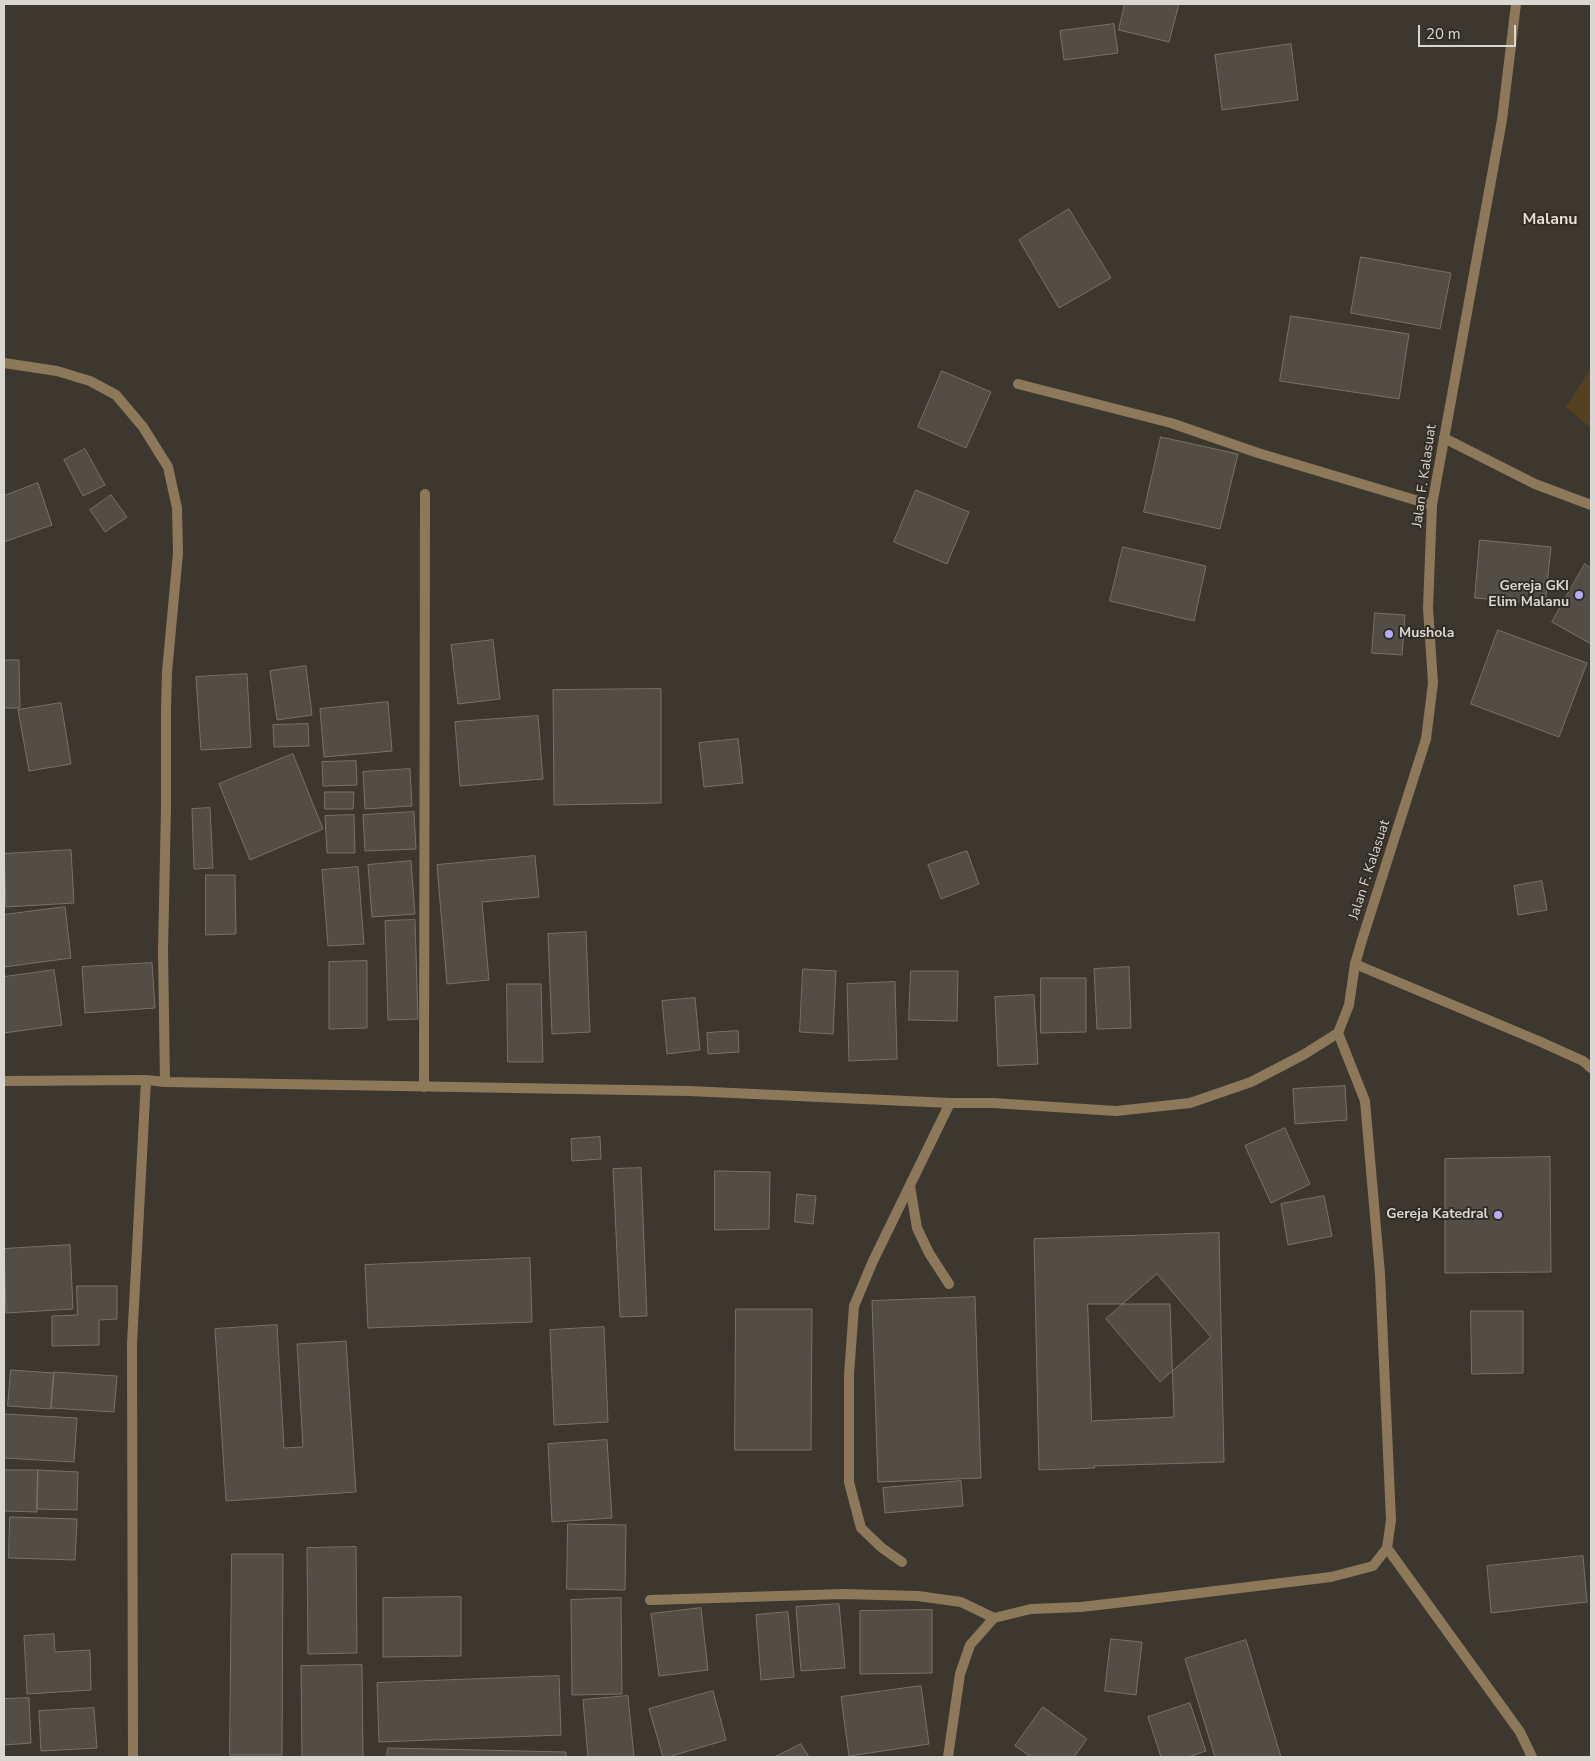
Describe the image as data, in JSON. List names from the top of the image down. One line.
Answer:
{"streets":{"street":["Jalan F. Kalasuat"]},"districts":["Malanu"],"places":["Gereja GKI Elim Malanu","Mushola","Gereja Katedral"],"scale_bar":"20 m"}
